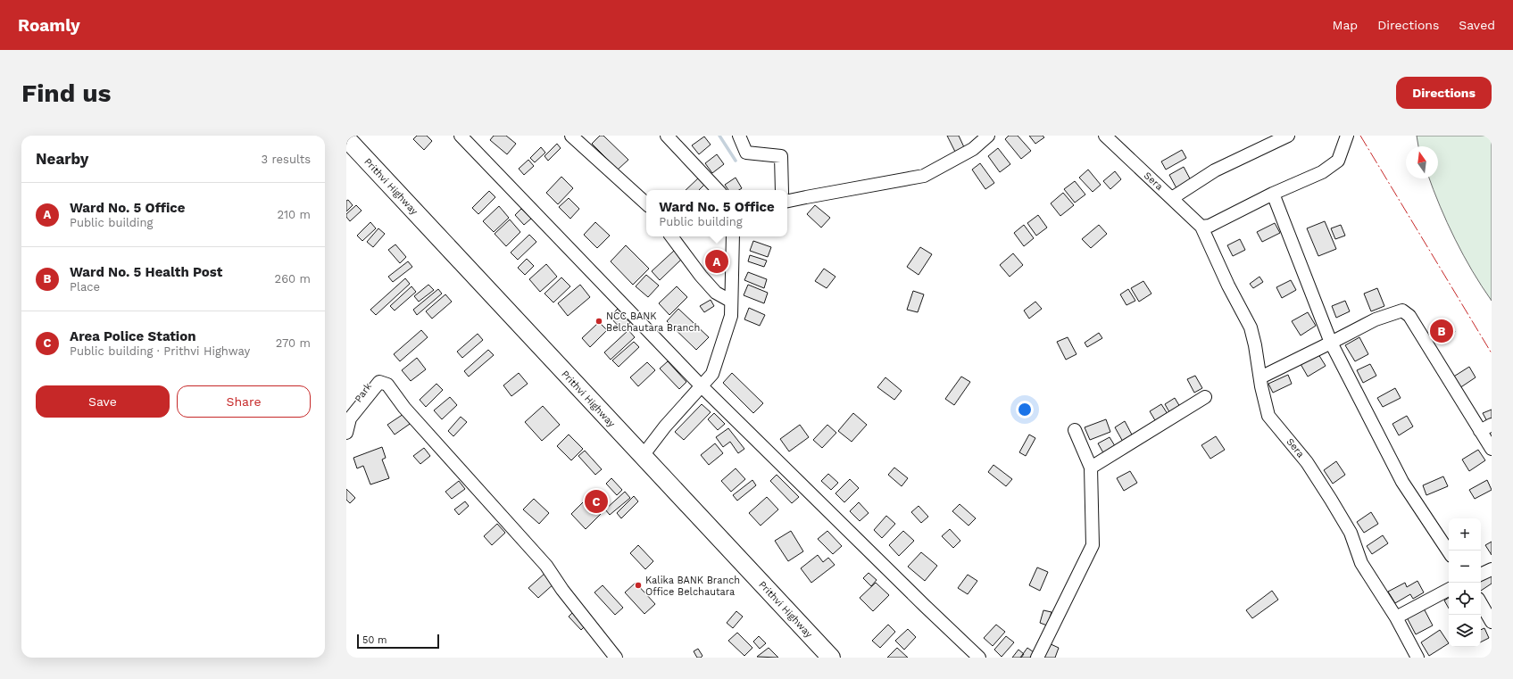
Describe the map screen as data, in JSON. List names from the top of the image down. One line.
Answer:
{"streets":{"highway":["Prithvi Highway"],"street":["Sera","Park"]},"places":["NCC BANK Belchautara Branch","Kalika BANK Branch Office Belchautara"],"scale_bar":"50 m","north":"top","page":{"header":"Roamly","nav":["Map","Directions","Saved"],"buttons":["Directions",["Save","Share"]],"title":"Find us","heading":["Nearby","3 results"],"list":[{"mark":"A","name":"Ward No. 5 Office","note":"Public building","value":"210 m"},{"mark":"B","name":"Ward No. 5 Health Post","note":"Place","value":"260 m"},{"mark":"C","name":"Area Police Station","note":"Public building · Prithvi Highway","value":"270 m"}],"popup":["Ward No. 5 Office","Public building"],"pins":["A","B","C"],"map_buttons":["+","−"],"scale":"50 m"}}
